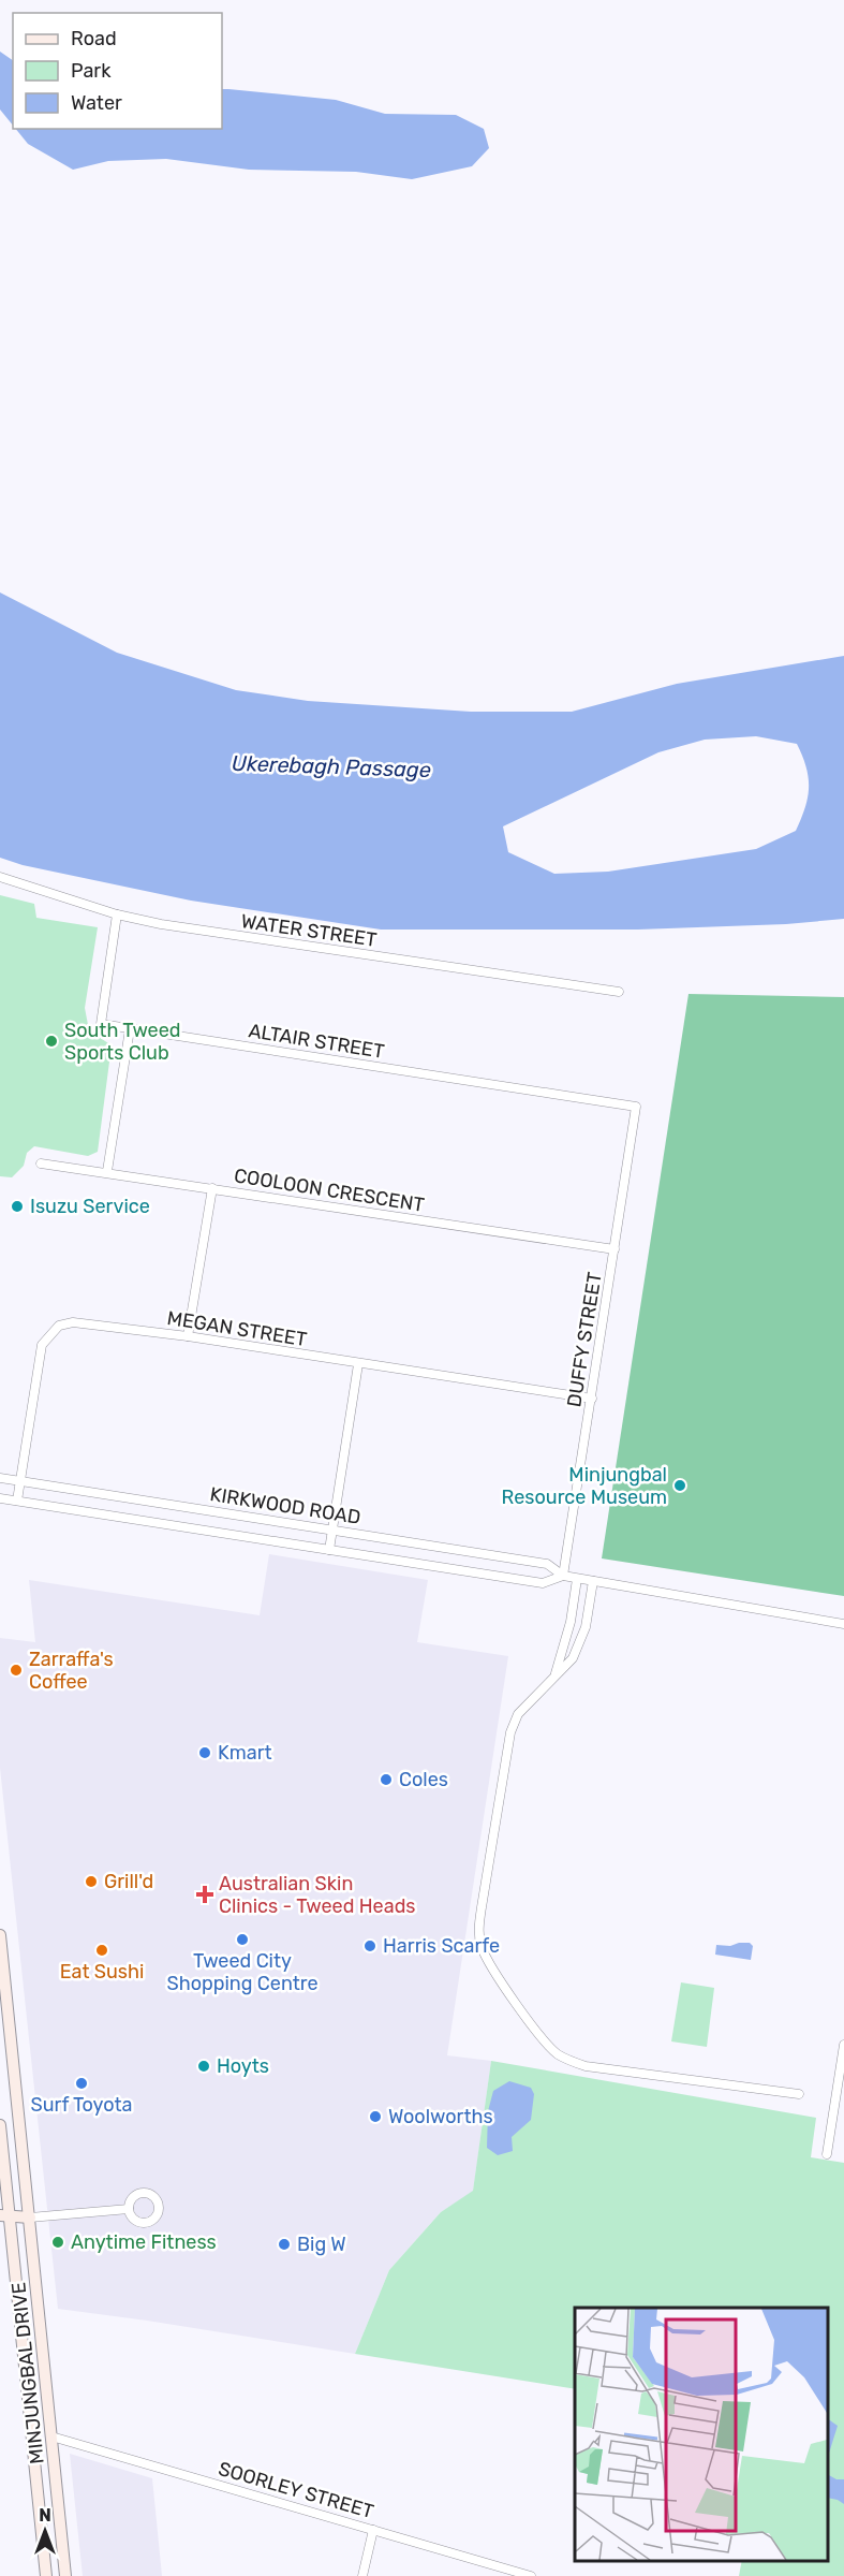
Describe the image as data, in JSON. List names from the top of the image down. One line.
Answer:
{"streets":{"main road":["MINJUNGBAL DRIVE"],"street":["WATER STREET","ALTAIR STREET","COOLOON CRESCENT","MEGAN STREET","DUFFY STREET","KIRKWOOD ROAD","SOORLEY STREET"]},"crossings":[["WATER STREET","ALTAIR STREET"],["ALTAIR STREET","DUFFY STREET"],["COOLOON CRESCENT","DUFFY STREET"],["MEGAN STREET","DUFFY STREET"],["MEGAN STREET","KIRKWOOD ROAD"],["DUFFY STREET","KIRKWOOD ROAD"],["MINJUNGBAL DRIVE","SOORLEY STREET"]],"water":["Ukerebagh Passage"],"places":{"other":["South Tweed Sports Club","Isuzu Service","Minjungbal Resource Museum","Zarraffa's Coffee","Kmart","Coles","Grill'd","Tweed City Shopping Centre","Harris Scarfe","Eat Sushi","Hoyts","Surf Toyota","Woolworths","Anytime Fitness","Big W"],"health":["Australian Skin Clinics - Tweed Heads"]},"legend":["Road","Park","Water"],"north":"top"}
